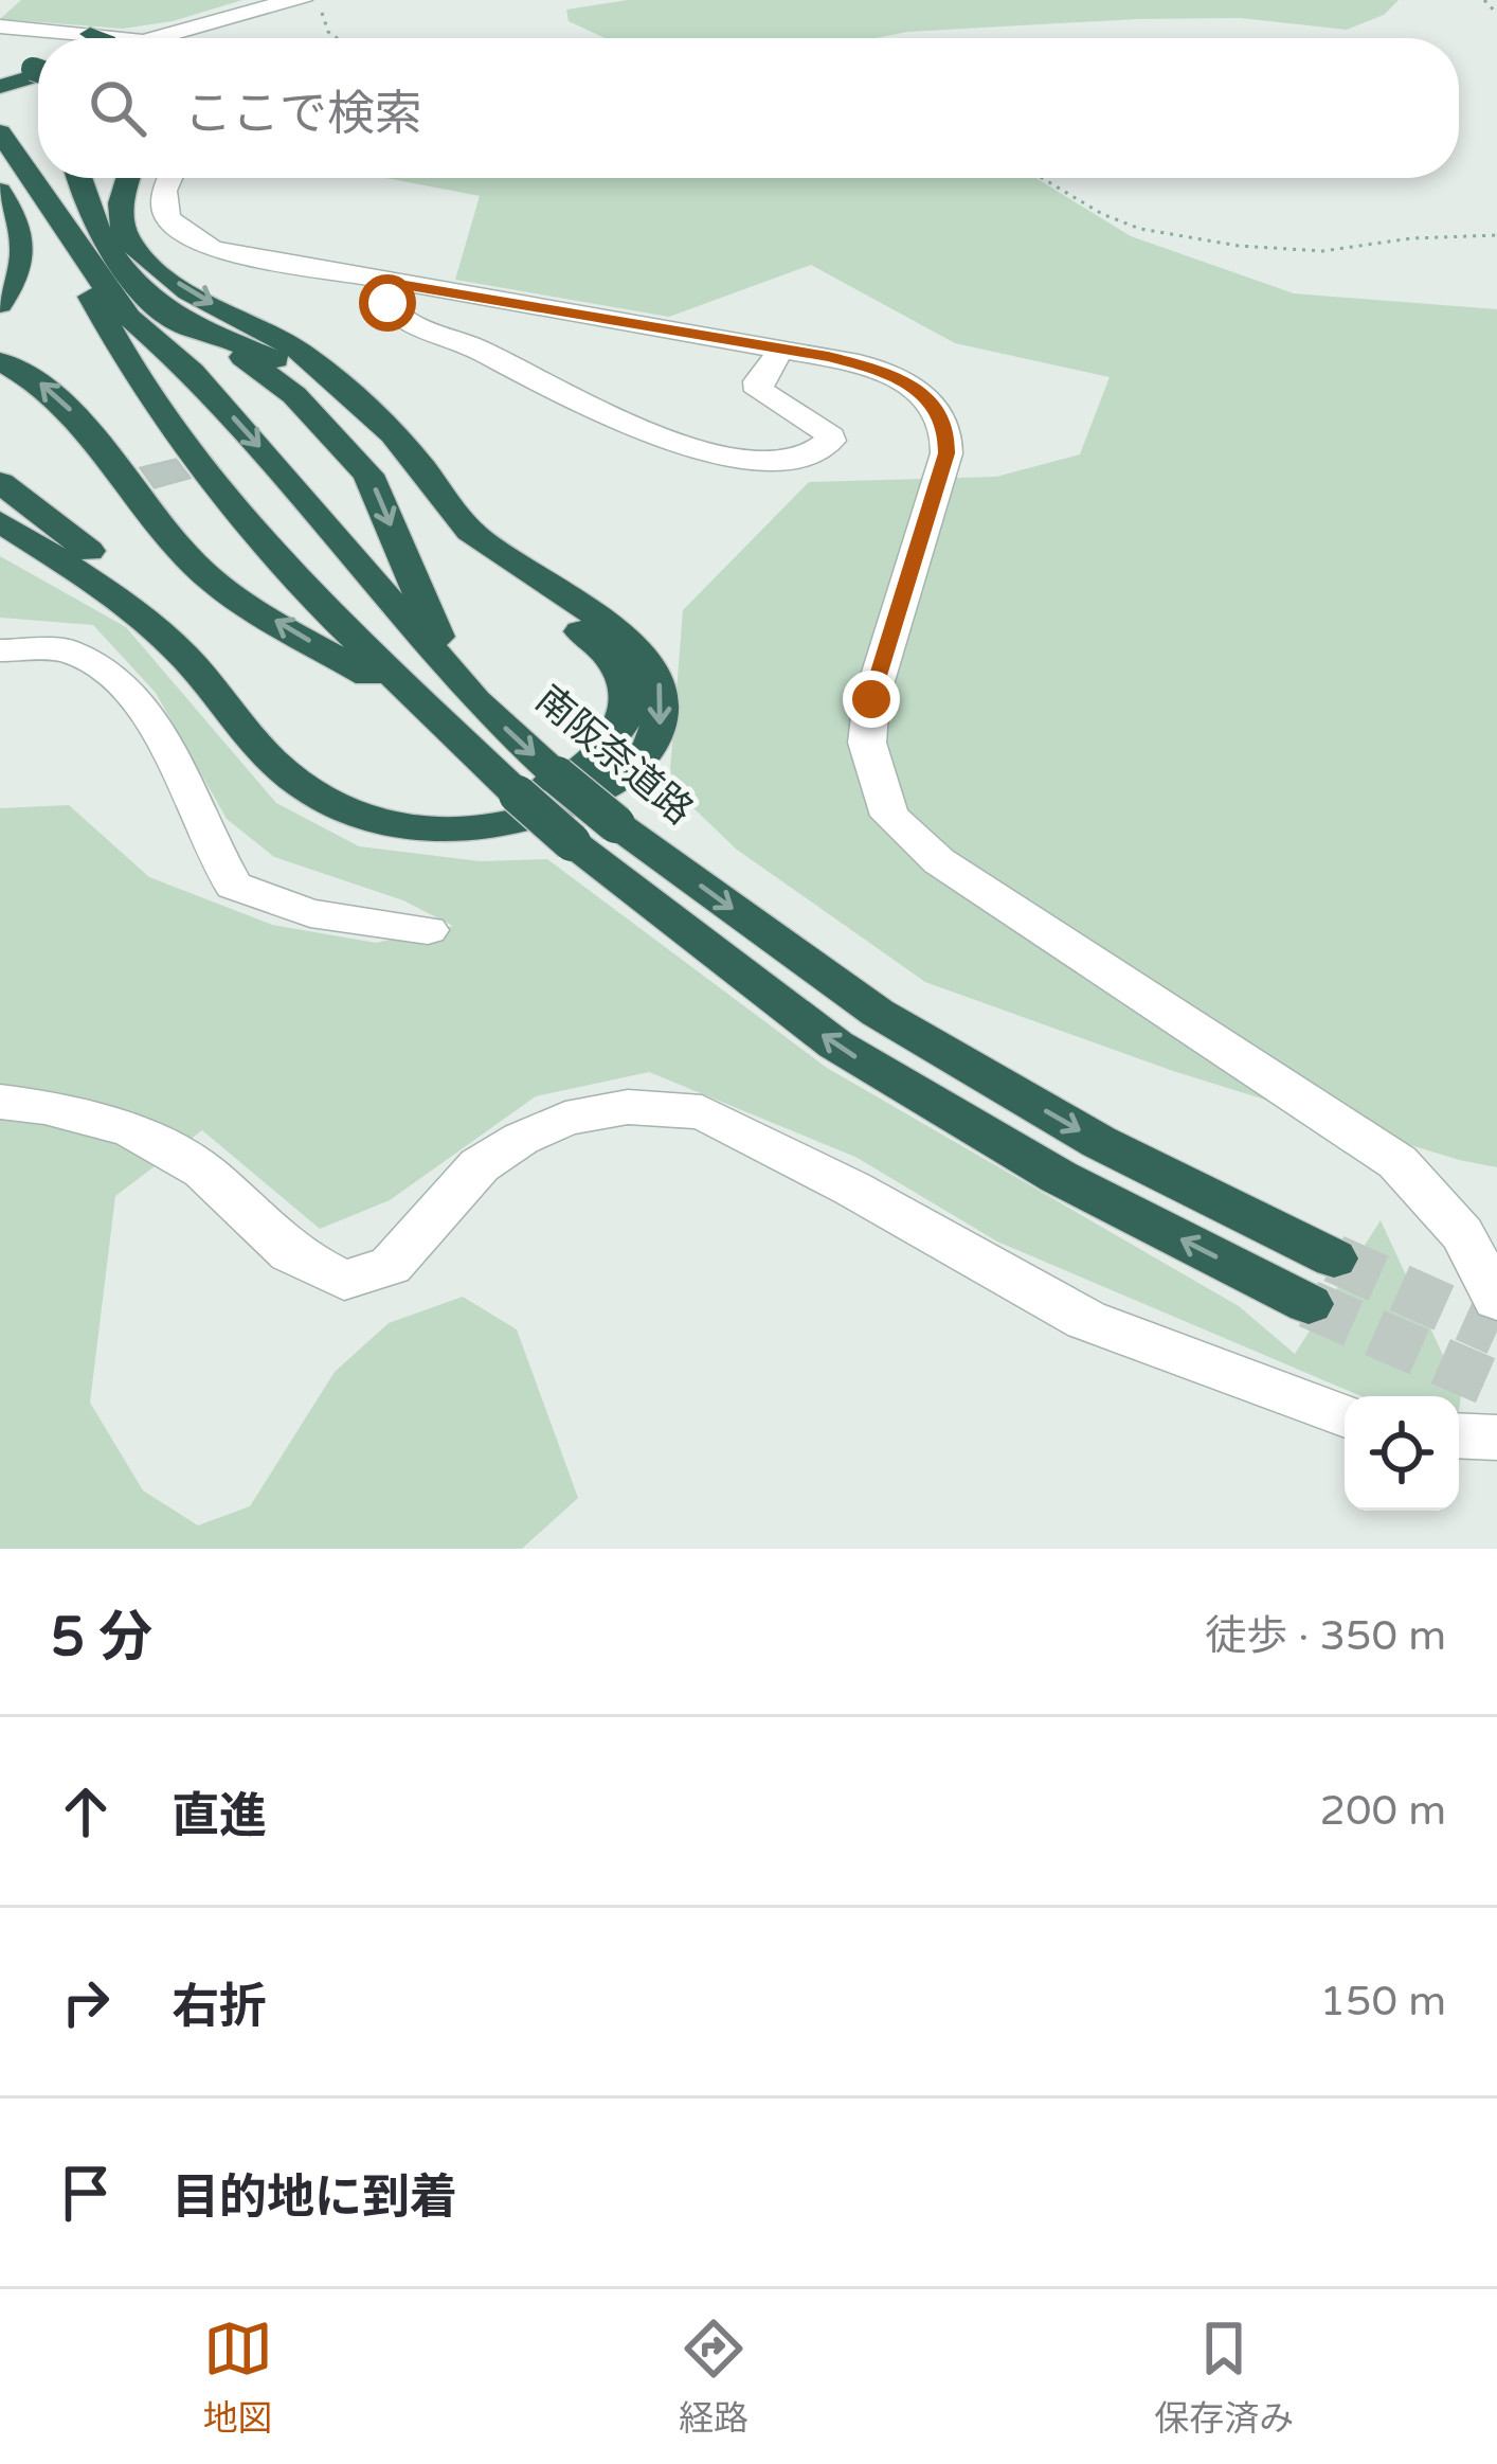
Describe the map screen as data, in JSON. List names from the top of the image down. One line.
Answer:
{"streets":{"highway":["南阪奈道路"]},"page":{"search":"ここで検索","heading":["5 分","徒歩 · 350 m"],"list":[["直進","200 m"],["右折","150 m"],"目的地に到着"],"nav":["地図","経路","保存済み"]}}
